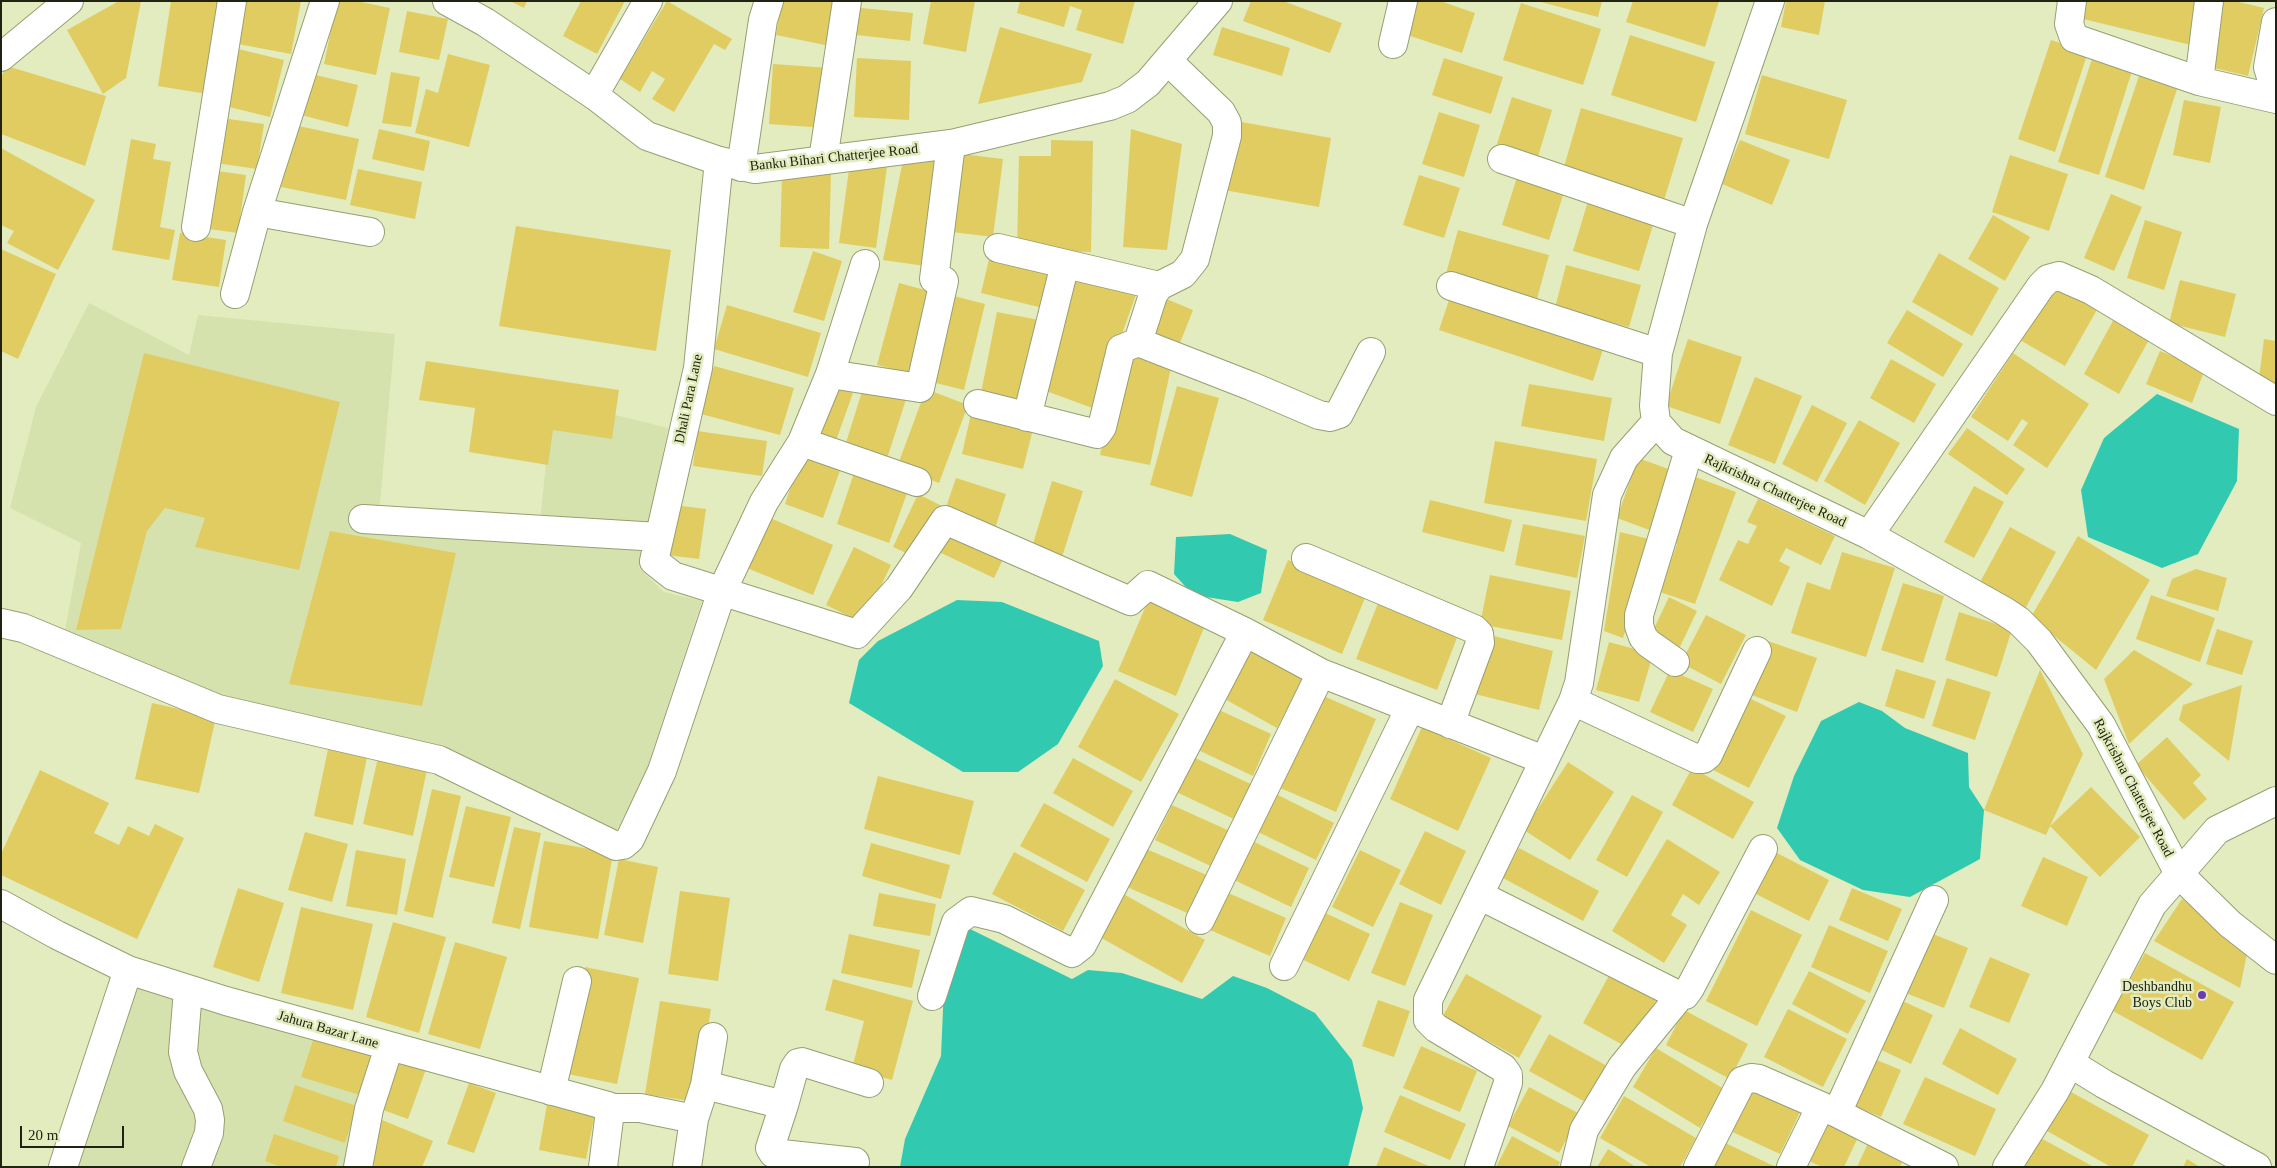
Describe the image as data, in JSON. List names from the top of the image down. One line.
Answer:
{"streets":{"street":["Banku Bihari Chatterjee Road","Dhali Para Lane","Rajkrishna Chatterjee Road","Jahura Bazar Lane"]},"crossings":[["Banku Bihari Chatterjee Road","Dhali Para Lane"]],"places":["Deshbandhu Boys Club"],"scale_bar":"20 m"}
